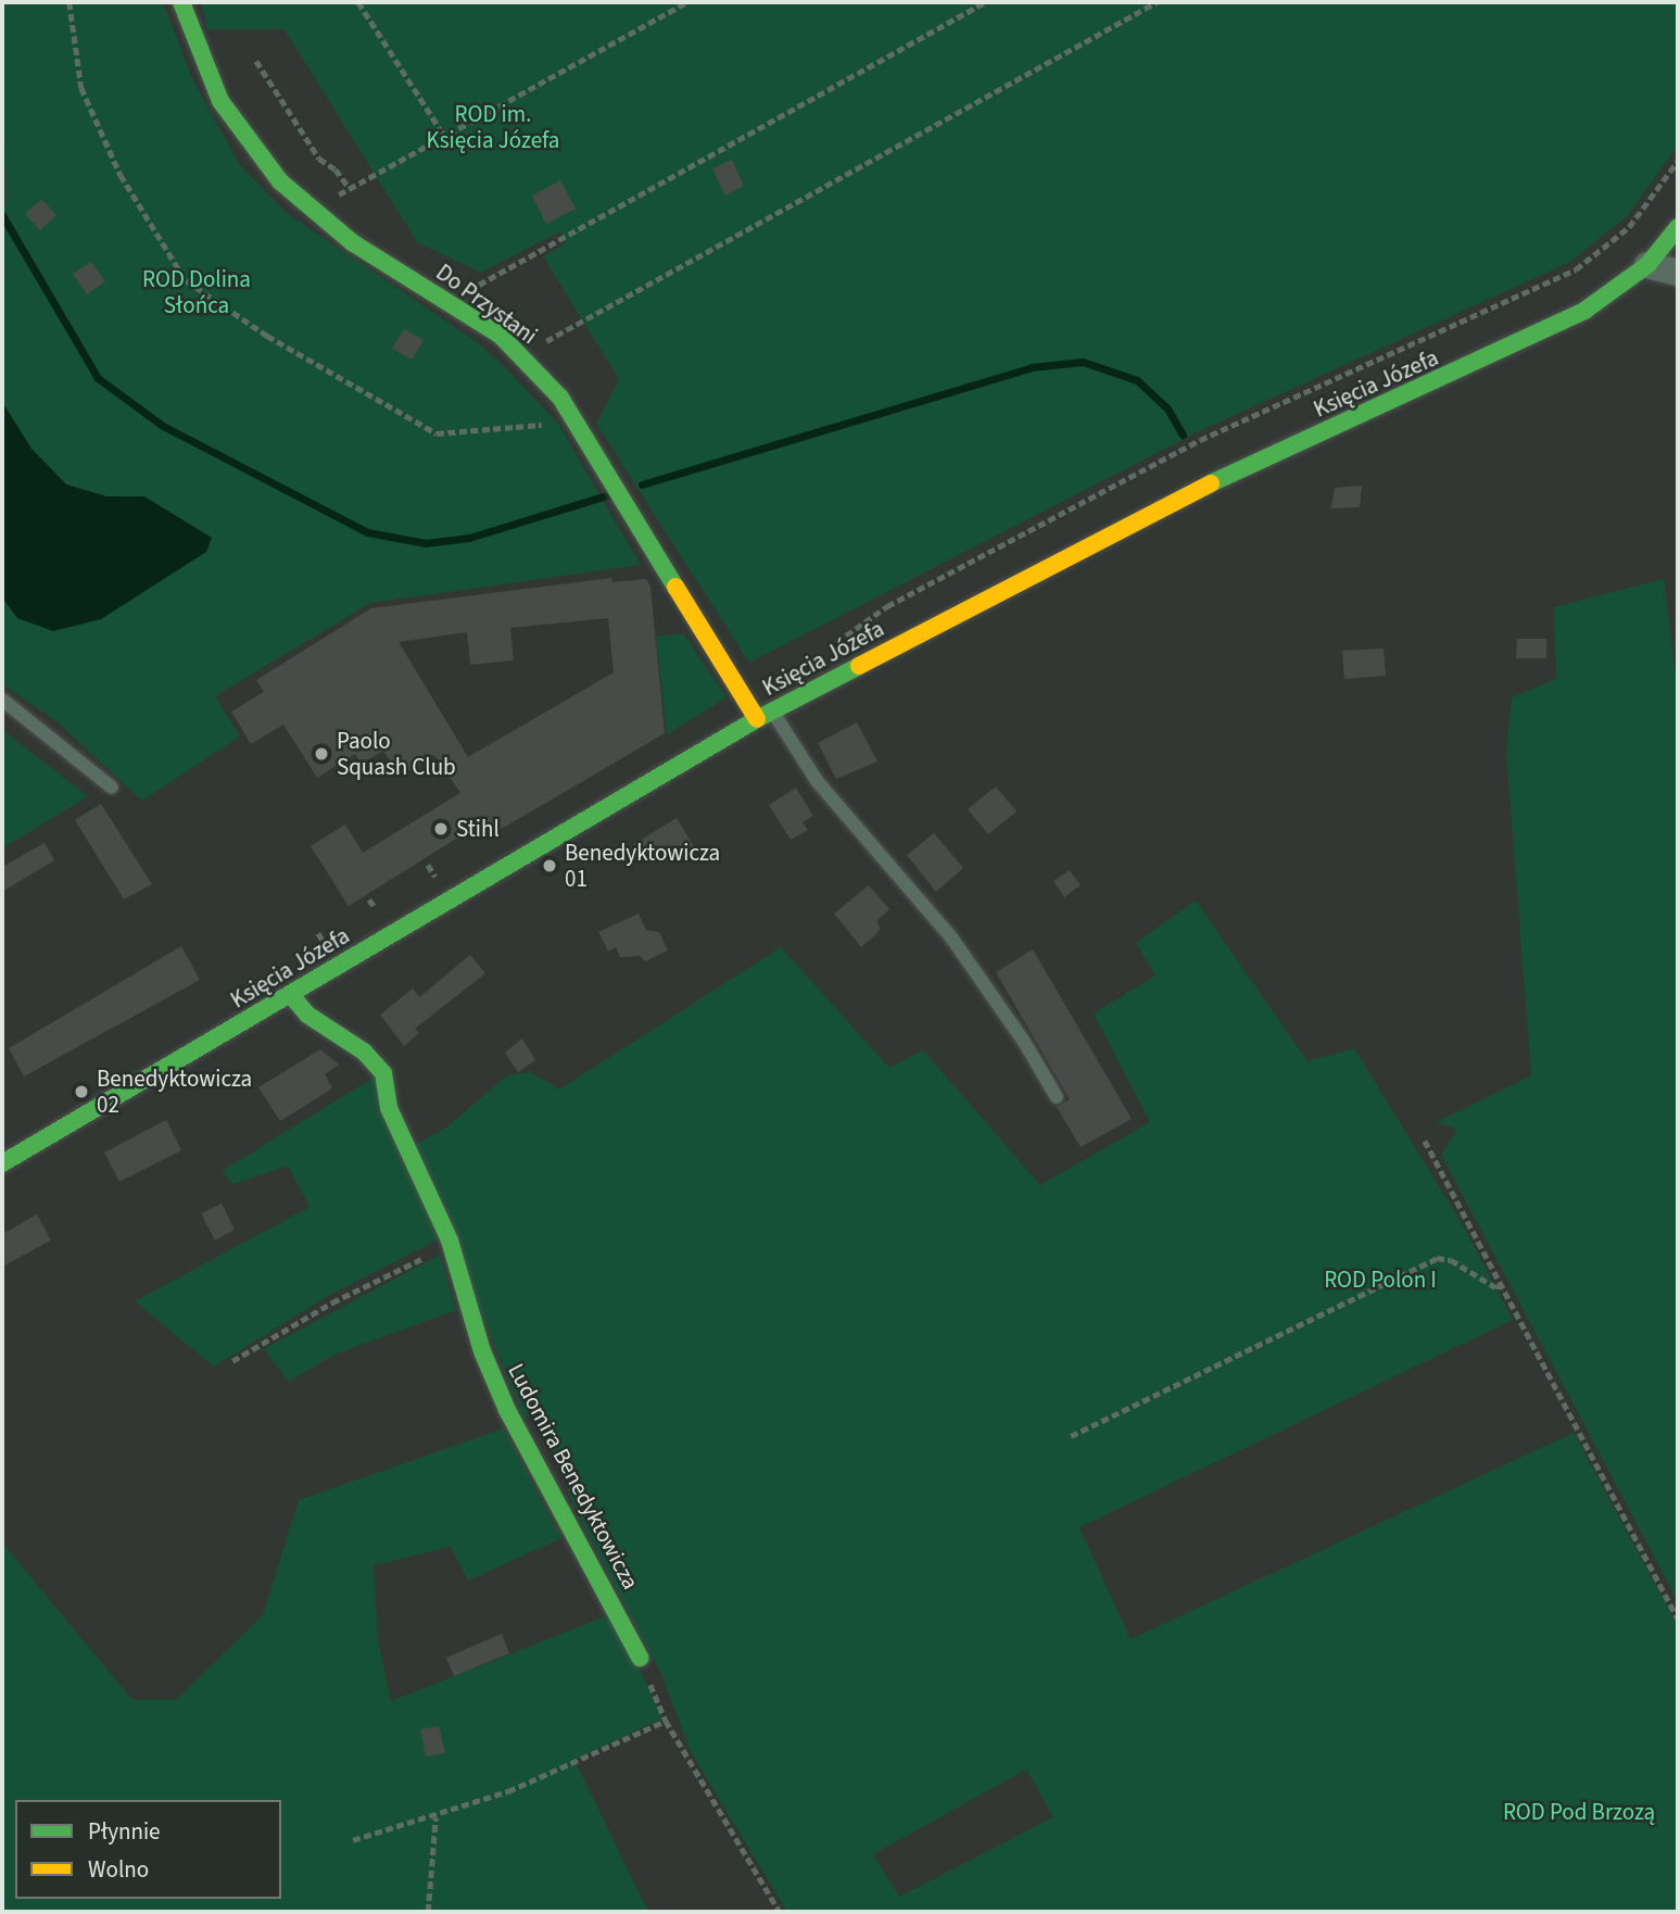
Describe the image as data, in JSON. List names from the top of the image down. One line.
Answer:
{"streets":{"main road":["Do Przystani","Księcia Józefa","Ludomira Benedyktowicza"]},"crossings":[["Do Przystani","Księcia Józefa"],["Księcia Józefa","Ludomira Benedyktowicza"]],"parks":["ROD im. Księcia Józefa","ROD Dolina Słońca","ROD Polon I","ROD Pod Brzozą"],"places":["Paolo Squash Club","Stihl","Benedyktowicza 01","Benedyktowicza 02"],"legend":["Płynnie","Wolno"]}
